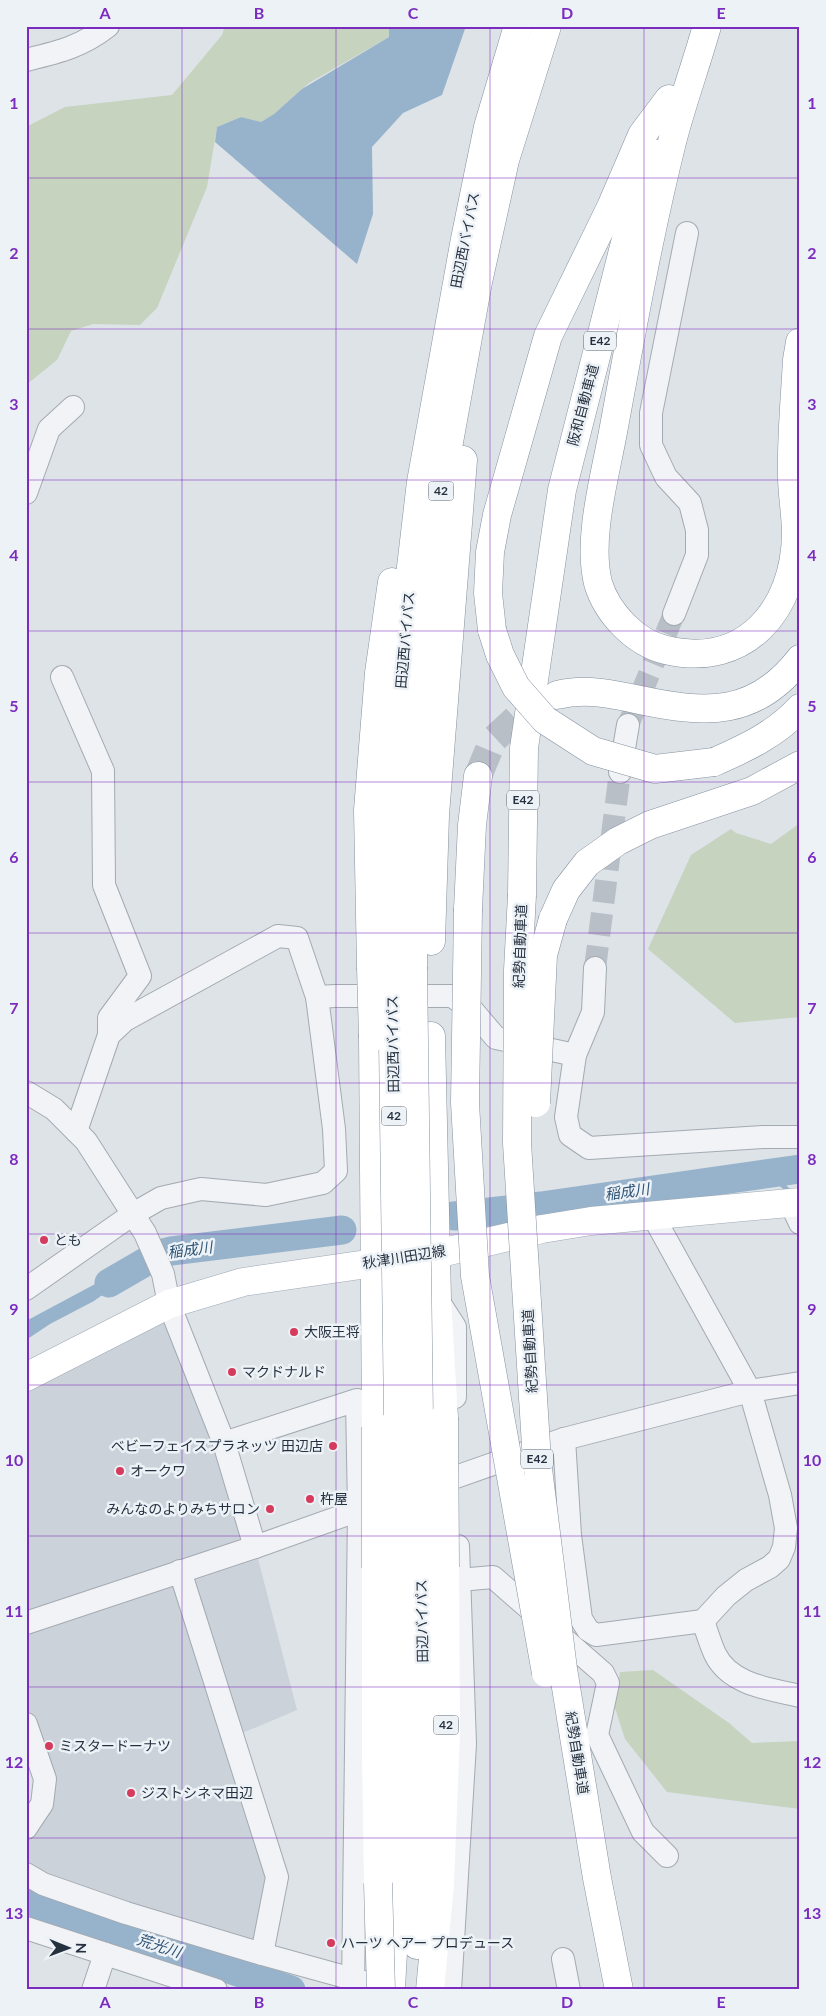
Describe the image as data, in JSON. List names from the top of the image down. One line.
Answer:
{"streets":{"main road":["田辺西バイパス","E42","阪和自動車道","42","紀勢自動車道","秋津川田辺線","田辺バイパス"]},"crossings":[["田辺西バイパス","42"],["田辺西バイパス","秋津川田辺線"],["田辺西バイパス","田辺バイパス"],["阪和自動車道","紀勢自動車道"],["42","秋津川田辺線"],["42","田辺バイパス"],["秋津川田辺線","田辺バイパス"]],"water":["稲成川","荒光川"],"places":["とも","大阪王将","マクドナルド","ベビーフェイスプラネッツ 田辺店","オークワ","杵屋","みんなのよりみちサロン","ミスタードーナツ","ジストシネマ田辺","ハーツ ヘアー プロデュース"],"north":"right","grid":{"columns":["A","B","C","D","E"],"rows":["1","2","3","4","5","6","7","8","9","10","11","12","13"]}}
